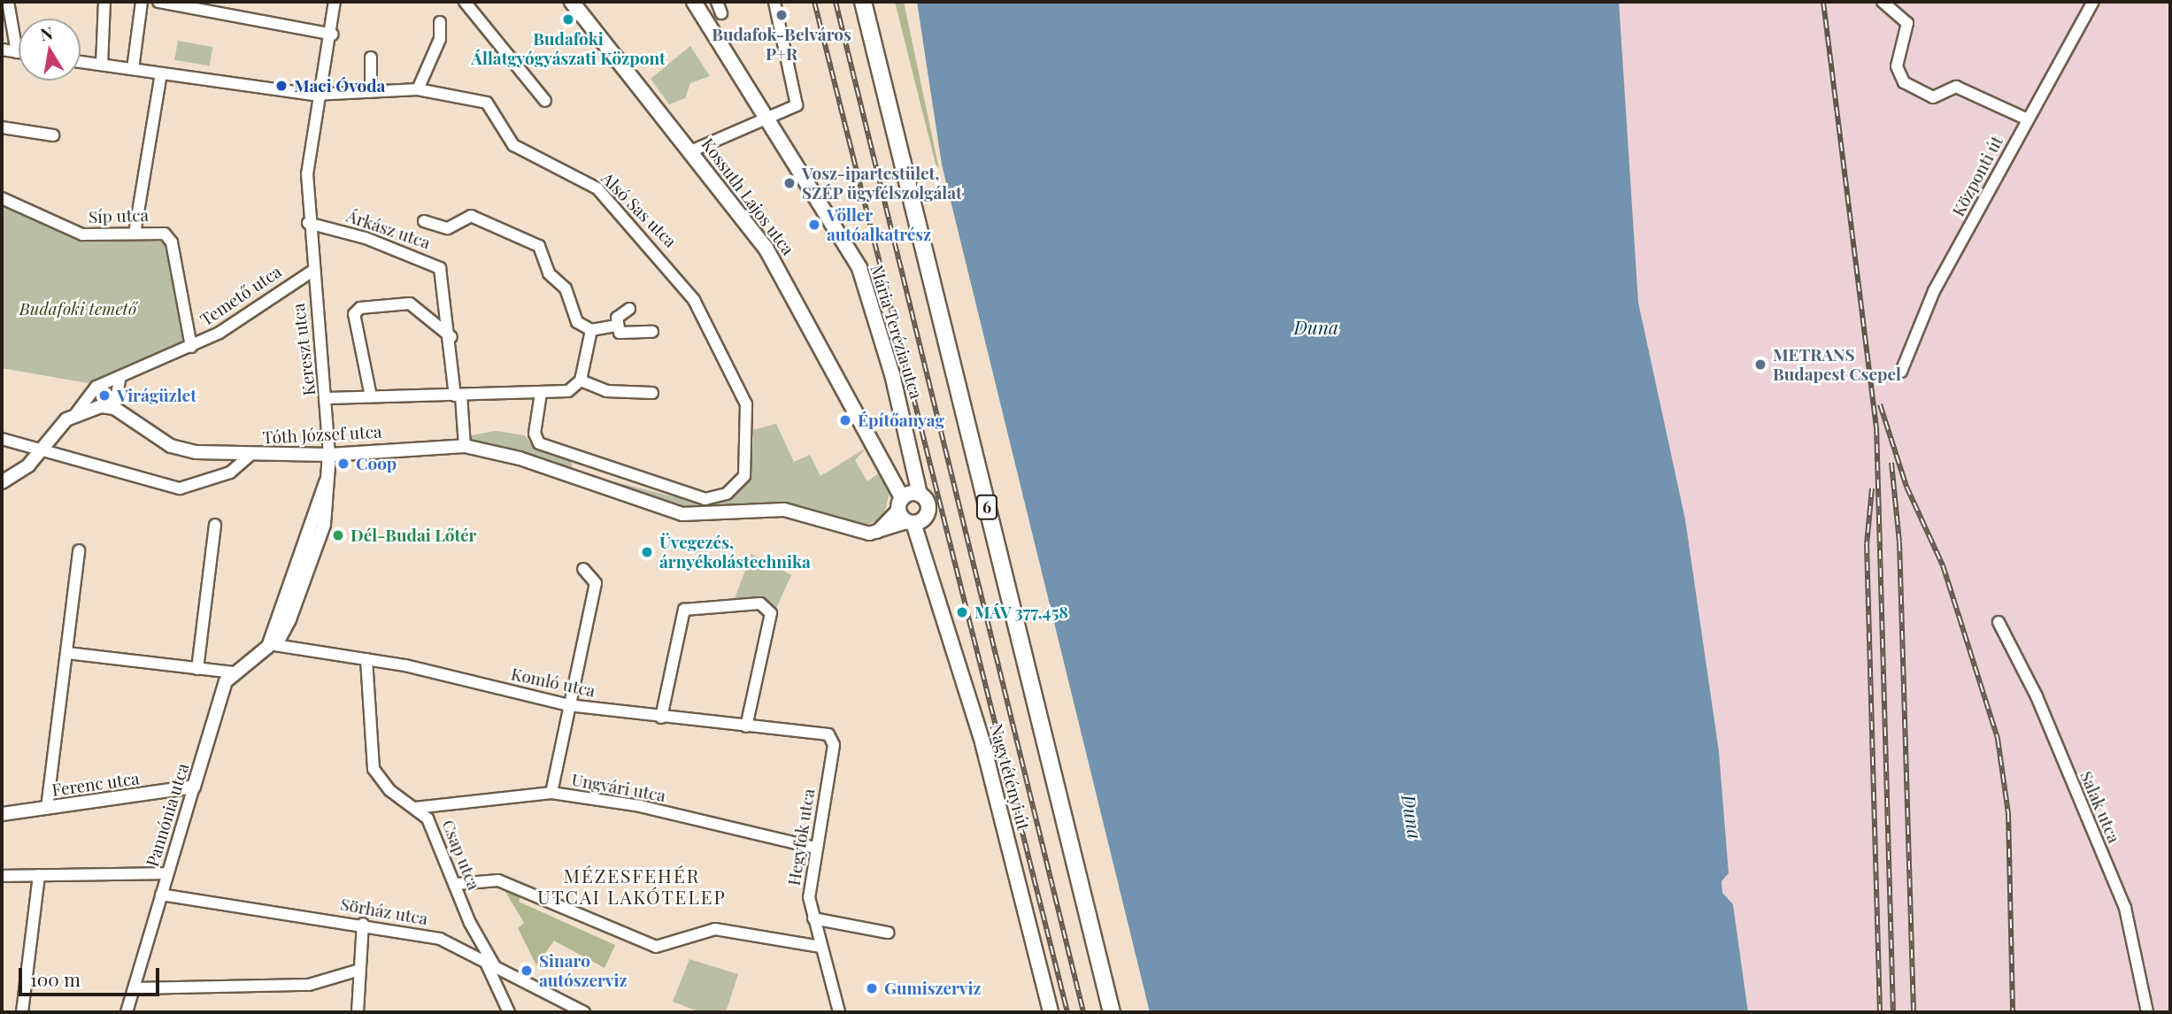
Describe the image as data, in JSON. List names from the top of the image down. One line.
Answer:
{"streets":{"main road":["Kossuth Lajos utca","Mária Terézia utca","6","Nagytétényi út"],"street":["Központi út","Alsó Sas utca","Síp utca","Árkász utca","Temető utca","Kereszt utca","Tóth József utca","Komló utca","Ferenc utca","Ungvári utca","Salak utca","Pannónia utca","Hegyfok utca","Csap utca","Sörház utca"]},"crossings":[["Kossuth Lajos utca","Mária Terézia utca"],["Kossuth Lajos utca","Tóth József utca"],["Kossuth Lajos utca","Nagytétényi út"],["Alsó Sas utca","Kereszt utca"],["Síp utca","Temető utca"],["Árkász utca","Kereszt utca"],["Árkász utca","Tóth József utca"],["Temető utca","Kereszt utca"],["Mária Terézia utca","Tóth József utca"],["Mária Terézia utca","Nagytétényi út"],["Kereszt utca","Tóth József utca"],["Tóth József utca","Nagytétényi út"],["Komló utca","Hegyfok utca"],["Komló utca","Csap utca"],["Ferenc utca","Pannónia utca"],["Ungvári utca","Hegyfok utca"],["Ungvári utca","Csap utca"],["Pannónia utca","Sörház utca"],["Csap utca","Sörház utca"]],"districts":["MÉZESFEHÉR UTCAI LAKÓTELEP"],"water":["Duna"],"parks":["Budafoki temető"],"places":["Budafok-Belváros P+R","Budafoki Állatgyógyászati Központ","Maci Óvoda","Vosz-ipartestület, SZÉP ügyfélszolgálat","Völler autóalkatrész","METRANS Budapest Csepel","Virágüzlet","Építőanyag","Coop","Dél-Budai Lőtér","Üvegezés, árnyékolástechnika","MÁV 377,458","Sinaro autószerviz","Gumiszerviz"],"scale_bar":"100 m","north":"top"}
